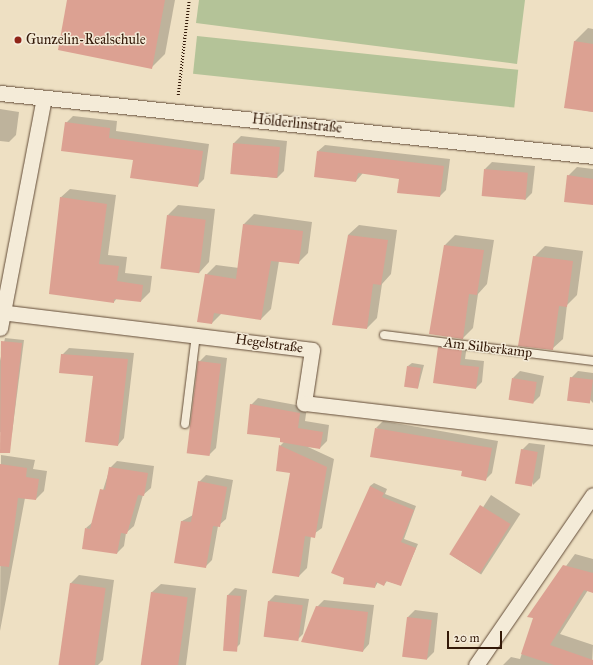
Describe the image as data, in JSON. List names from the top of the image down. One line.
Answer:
{"streets":{"street":["Hölderlinstraße","Hegelstraße"],"lane":["Am Silberkamp"]},"places":["Gunzelin-Realschule"],"scale_bar":"20 m"}
